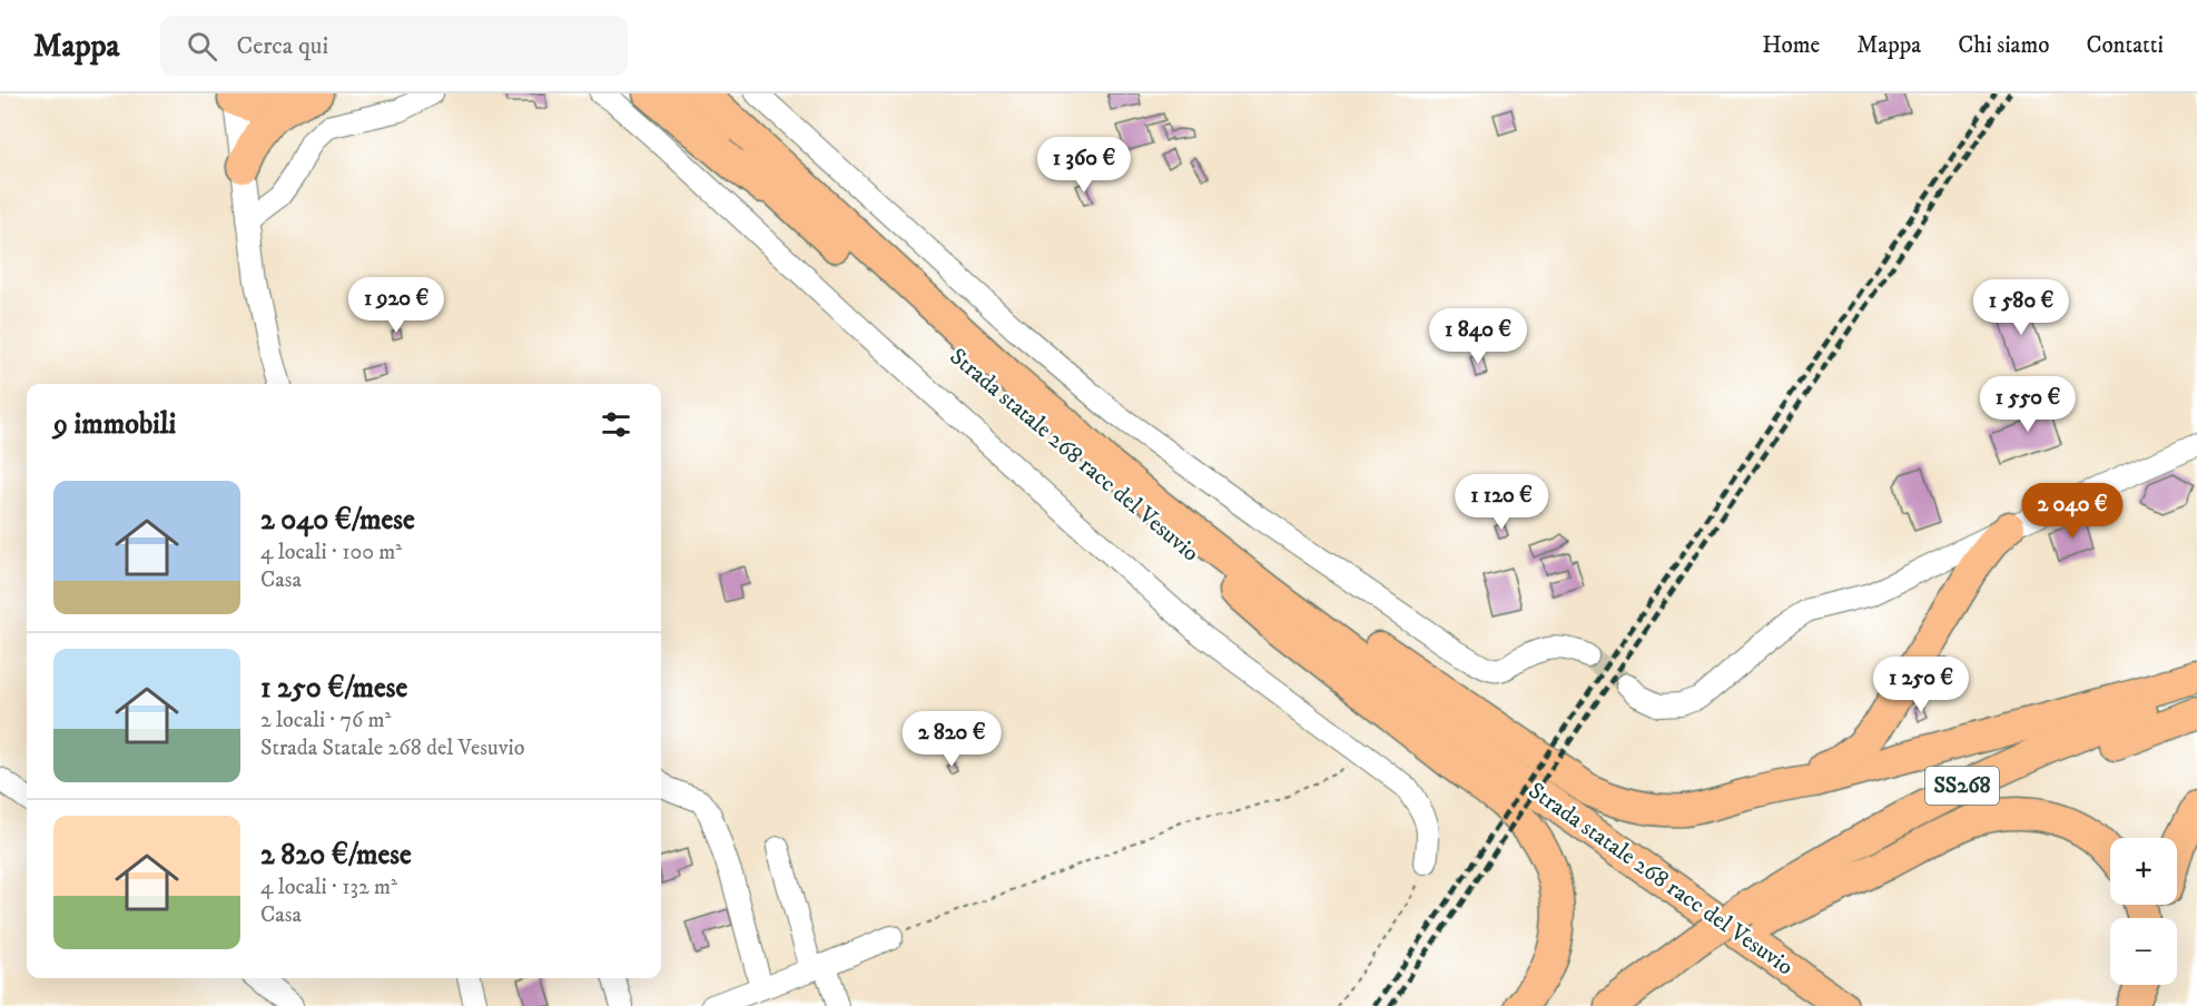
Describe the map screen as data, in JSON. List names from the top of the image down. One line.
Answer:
{"streets":{"highway":["Strada statale 268 racc del Vesuvio","SS268"]},"page":{"header":"Mappa","search":"Cerca qui","nav":["Home","Mappa","Chi siamo","Contatti"],"price":["1 360 €","1 920 €","1 580 €","1 840 €","1 550 €","1 120 €","2 040 €","1 250 €","2 820 €"],"heading":"9 immobili","list":[{"name":"2 040 €/mese","note":"4 locali · 100 m² · Casa"},{"name":"1 250 €/mese","note":"2 locali · 76 m² · Strada Statale 268 del Vesuvio"},{"name":"2 820 €/mese","note":"4 locali · 132 m² · Casa"}],"map_buttons":["+","−"]}}
